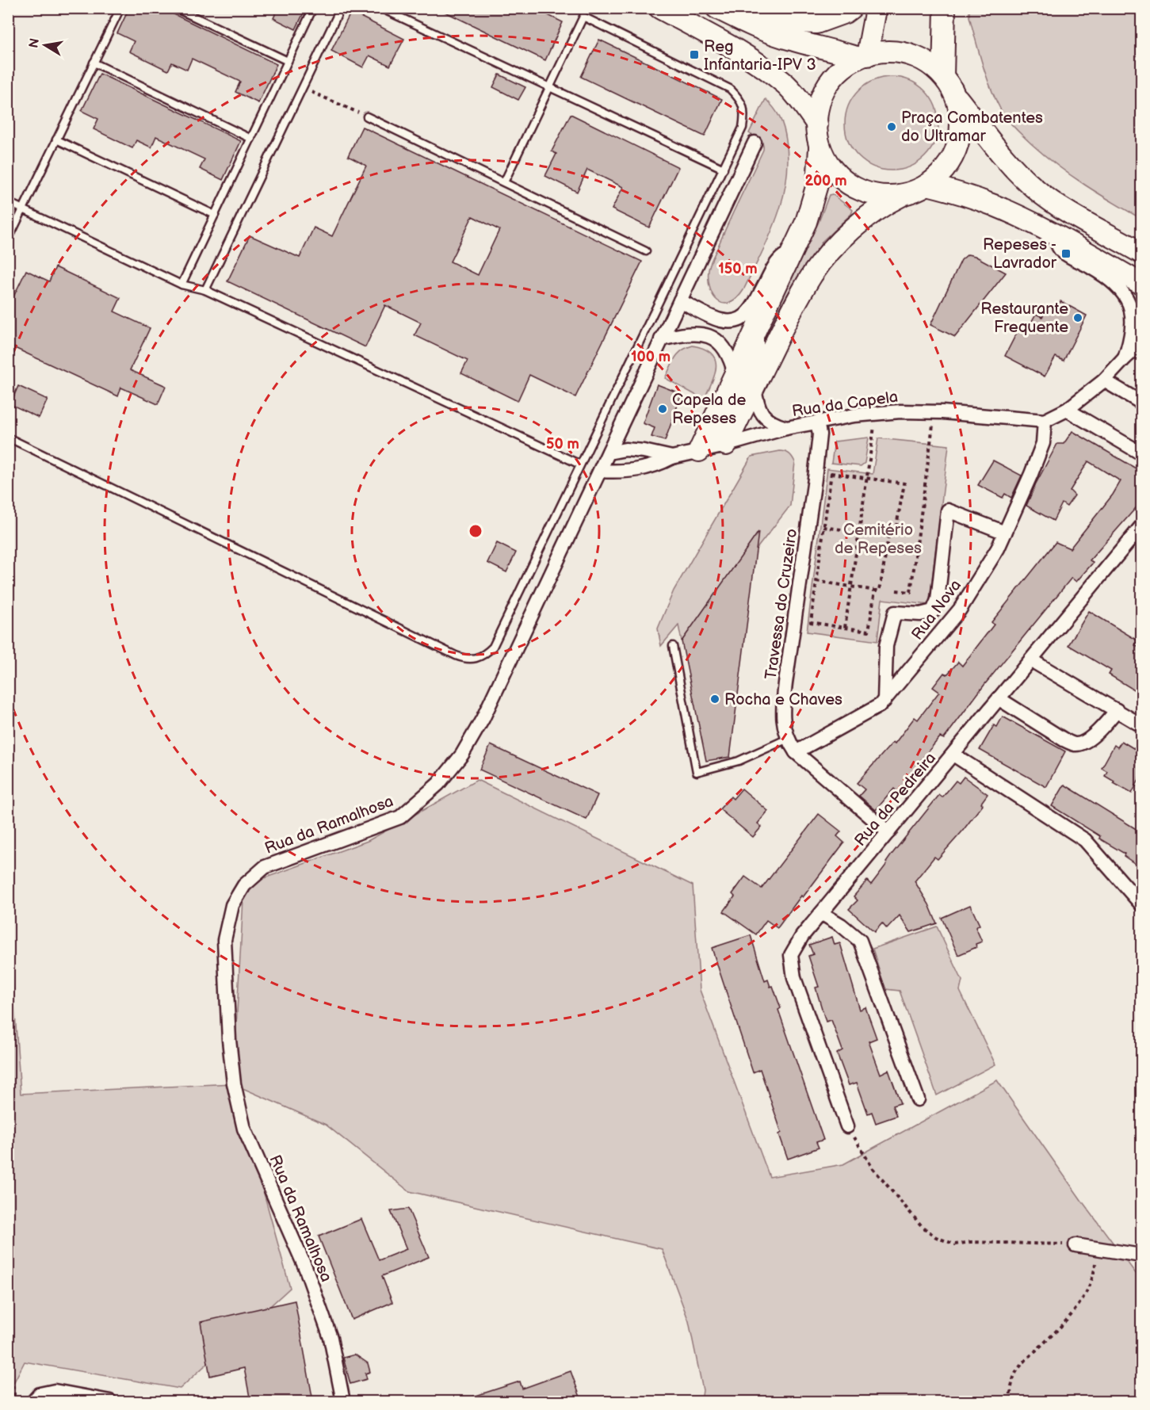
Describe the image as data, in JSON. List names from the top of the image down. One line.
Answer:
{"streets":{"street":["Rua da Capela","Travessa do Cruzeiro","Rua Nova","Rua da Pedreira","Rua da Ramalhosa"]},"crossings":[["Rua da Capela","Travessa do Cruzeiro"],["Rua da Capela","Rua Nova"],["Rua da Capela","Rua da Ramalhosa"],["Travessa do Cruzeiro","Rua Nova"],["Travessa do Cruzeiro","Rua da Pedreira"]],"parks":["Cemitério de Repeses"],"places":{"transit":["Reg Infantaria-IPV 3","Repeses - Lavrador"],"other":["Praça Combatentes do Ultramar","Restaurante Frequente","Capela de Repeses","Rocha e Chaves"]},"north":"left","rings":["200 m","150 m","100 m","50 m"]}
